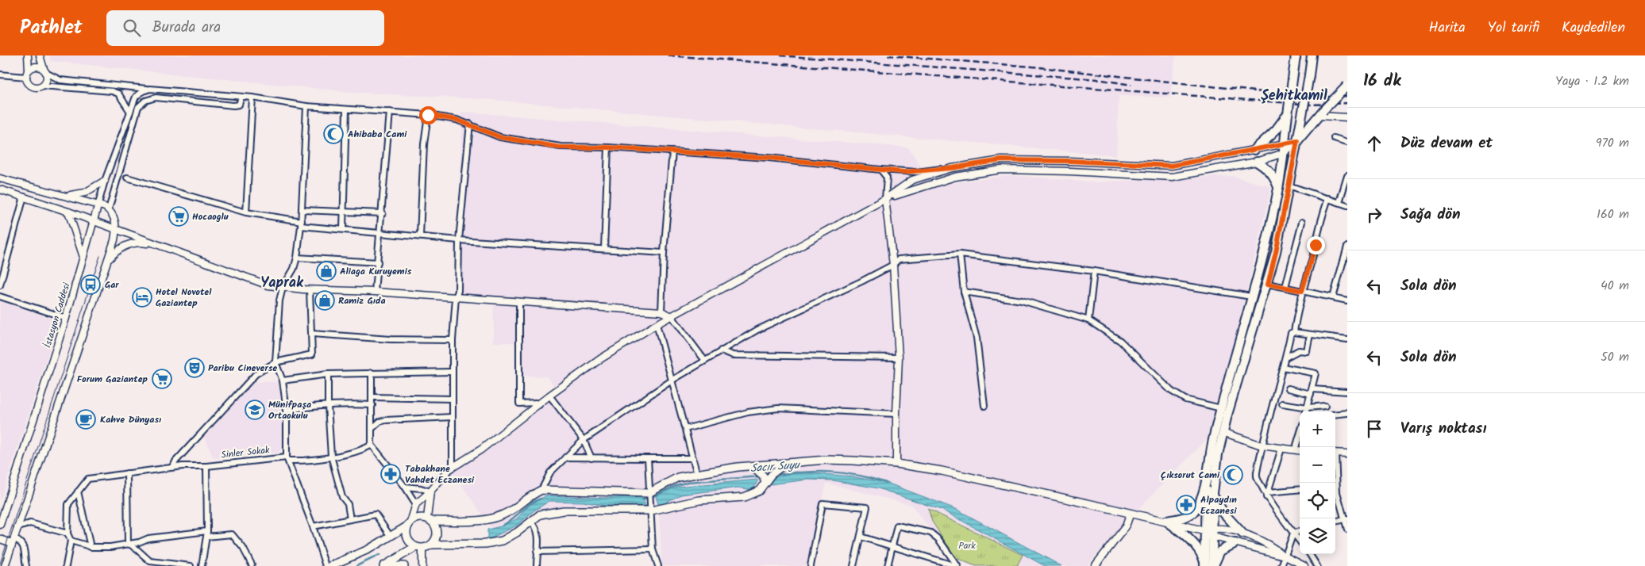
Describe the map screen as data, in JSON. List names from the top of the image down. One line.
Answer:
{"streets":{"street":["İstasyon Caddesi","Sinler Sokak"]},"districts":["Şehitkamil","Yaprak"],"water":["Sacır Suyu"],"parks":["Park"],"places":{"mosque":["Ahibaba Cami","Çıksorut Cami"],"supermarket":["Hocaoglu","Forum Gaziantep"],"shop":["Aliaga Kuruyemis","Ramiz Gıda"],"bus stop":["Gar"],"hotel":["Hotel Novotel Gaziantep"],"theatre":["Paribu Cineverse"],"school or university":["Münifpaşa Ortaokulu"],"cafe":["Kahve Dünyası"],"pharmacy":["Tabakhane Vahdet Eczanesi","Alpaydın Eczanesi"]},"page":{"header":"Pathlet","search":"Burada ara","nav":["Harita","Yol tarifi","Kaydedilen"],"heading":["16 dk","Yaya · 1.2 km"],"list":[["Düz devam et","970 m"],["Sağa dön","160 m"],["Sola dön","40 m"],["Sola dön","50 m"],"Varış noktası"],"map_buttons":["+","−"]}}
